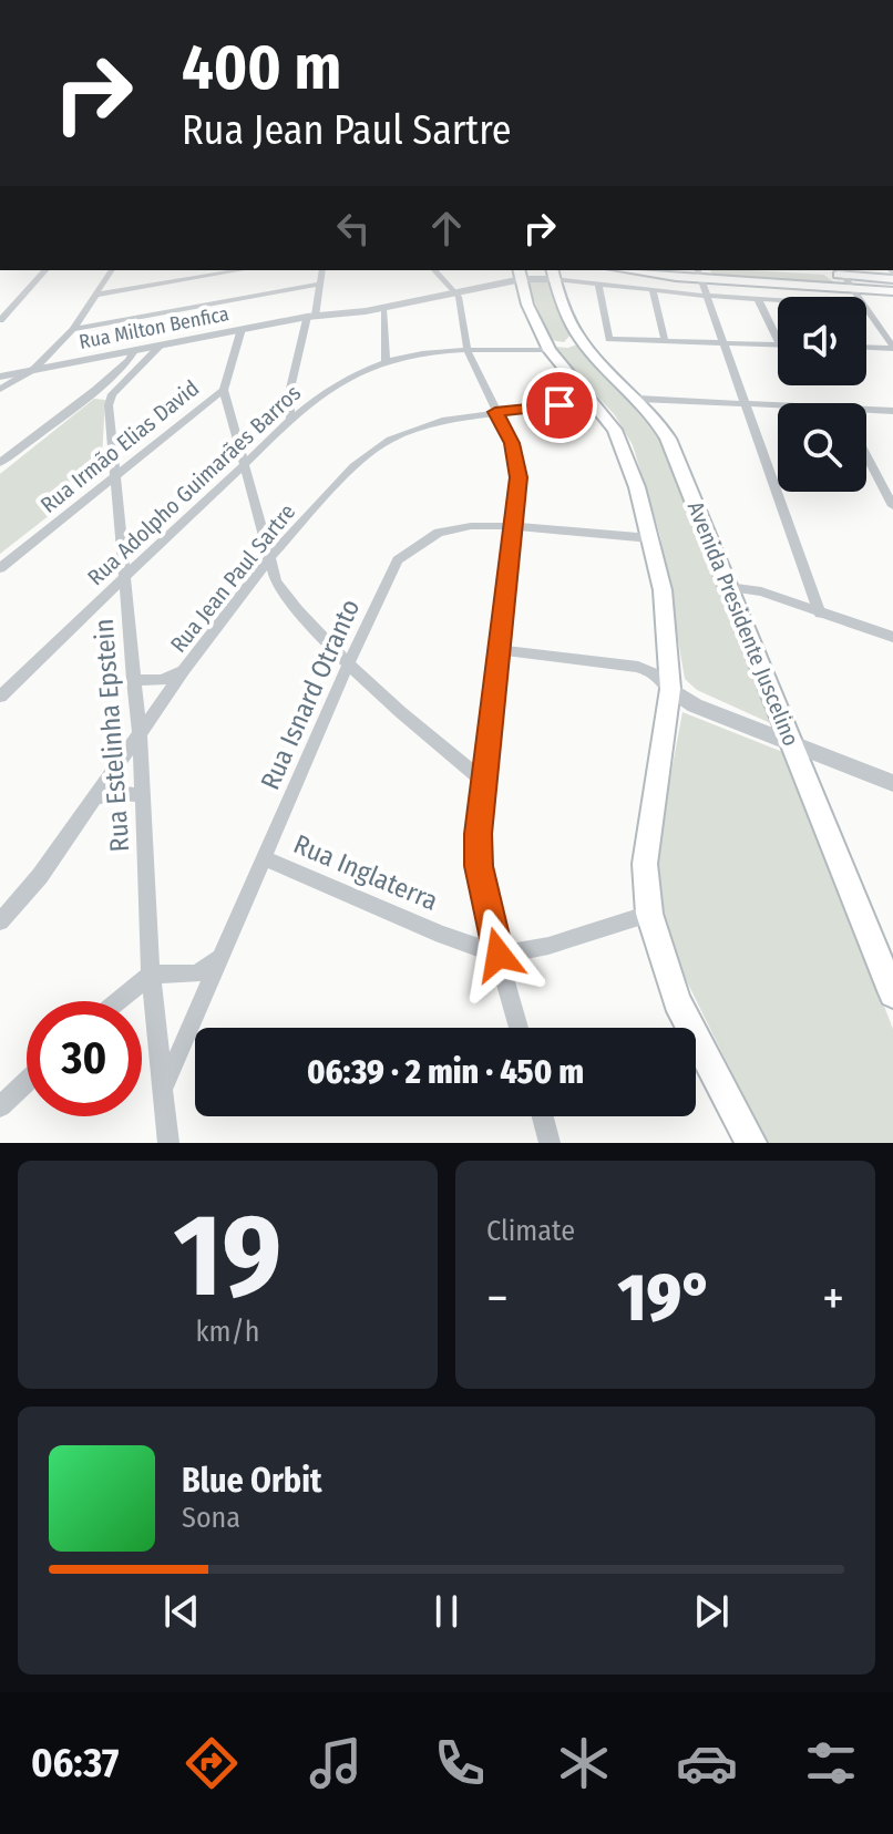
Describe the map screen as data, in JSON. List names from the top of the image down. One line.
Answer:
{"streets":{"main road":["Avenida Presidente Juscelino"],"street":["Rua Milton Benfica","Rua Irmão Elias David","Rua Adolpho Guimarães Barros","Rua Jean Paul Sartre","Rua Isnard Otranto","Rua Estelinha Epstein","Rua Inglaterra"]},"crossings":[["Rua Irmão Elias David","Rua Estelinha Epstein"],["Rua Adolpho Guimarães Barros","Rua Estelinha Epstein"],["Rua Jean Paul Sartre","Rua Estelinha Epstein"],["Rua Isnard Otranto","Rua Estelinha Epstein"],["Rua Isnard Otranto","Rua Inglaterra"]],"page":{"turn":["400 m","Rua Jean Paul Sartre"],"limit":"30","trip":"06:39 · 2 min · 450 m","tile":[["19","km/h"],"Climate"],"heat":["−","19°","+"],"song":["Blue Orbit","Sona"],"tabs":"06:37"}}
